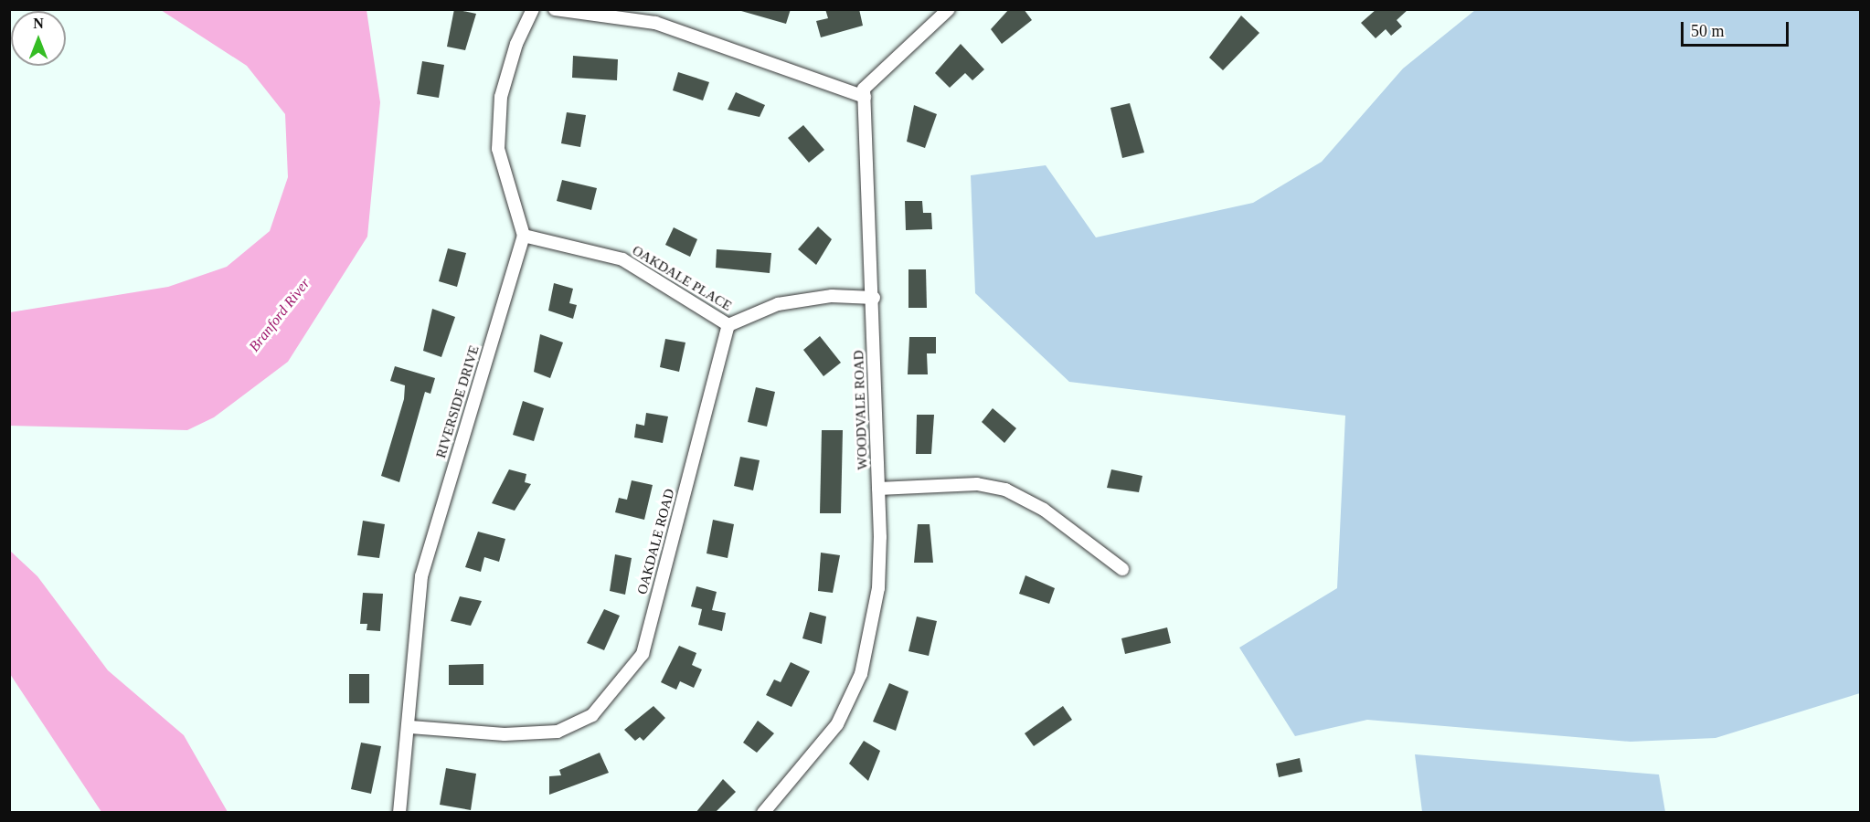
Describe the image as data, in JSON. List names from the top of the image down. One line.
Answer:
{"streets":{"street":["OAKDALE PLACE","RIVERSIDE DRIVE","WOODVALE ROAD","OAKDALE ROAD"]},"crossings":[["OAKDALE PLACE","RIVERSIDE DRIVE"],["OAKDALE PLACE","OAKDALE ROAD"],["RIVERSIDE DRIVE","OAKDALE ROAD"]],"water":["Branford River"],"scale_bar":"50 m","north":"top"}
